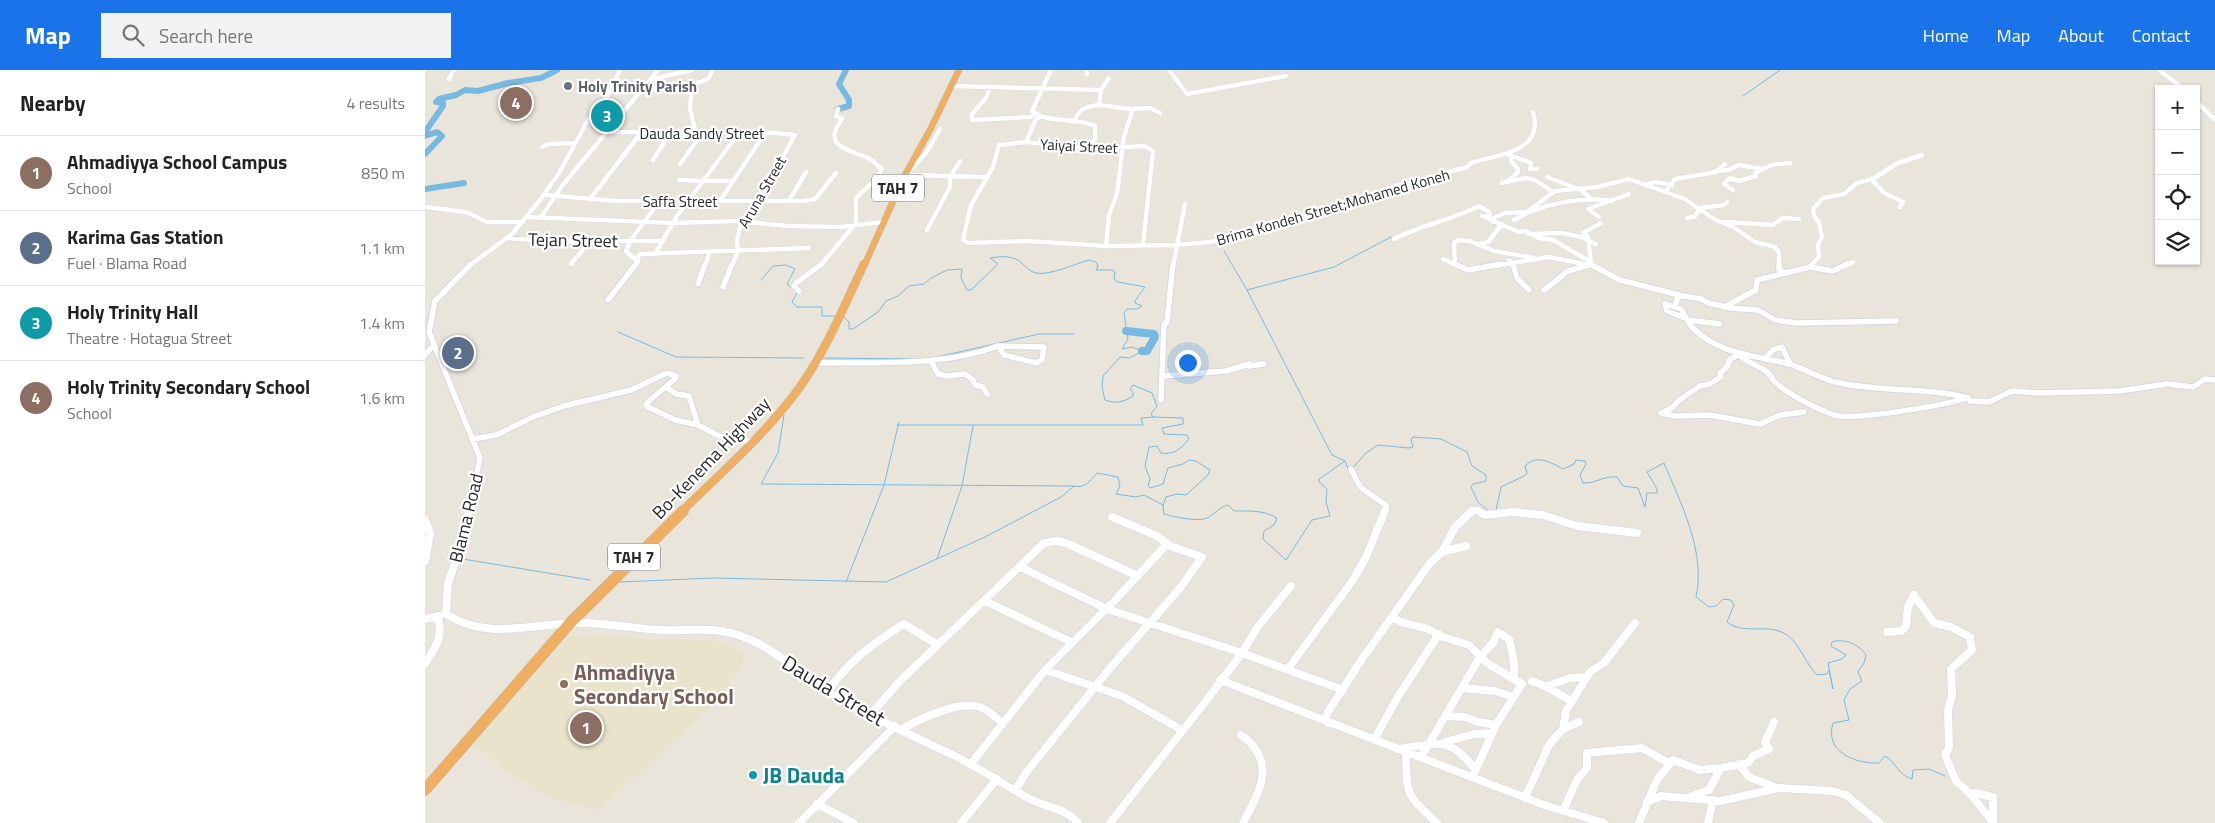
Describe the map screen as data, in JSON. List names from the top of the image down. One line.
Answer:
{"streets":{"highway":["TAH 7","Bo-Kenema Highway"],"street":["Dauda Sandy Street","Yaiyai Street","Aruna Street","Saffa Street","Brima Kondeh Street;Mohamed Koneh","Tejan Street","Blama Road","Dauda Street"]},"crossings":[["Dauda Sandy Street","Aruna Street"],["Yaiyai Street","Brima Kondeh Street;Mohamed Koneh"],["Aruna Street","Saffa Street"],["Aruna Street","Tejan Street"],["Tejan Street","Blama Road"],["Bo-Kenema Highway","Dauda Street"]],"places":["Holy Trinity Parish","Ahmadiyya Secondary School","JB Dauda"],"page":{"header":"Map","search":"Search here","nav":["Home","Map","About","Contact"],"heading":["Nearby","4 results"],"map_buttons":["+","−"],"pins":["4","3","2","1"],"list":[{"mark":"1","name":"Ahmadiyya School Campus","note":"School","value":"850 m"},{"mark":"2","name":"Karima Gas Station","note":"Fuel · Blama Road","value":"1.1 km"},{"mark":"3","name":"Holy Trinity Hall","note":"Theatre · Hotagua Street","value":"1.4 km"},{"mark":"4","name":"Holy Trinity Secondary School","note":"School","value":"1.6 km"}]}}
